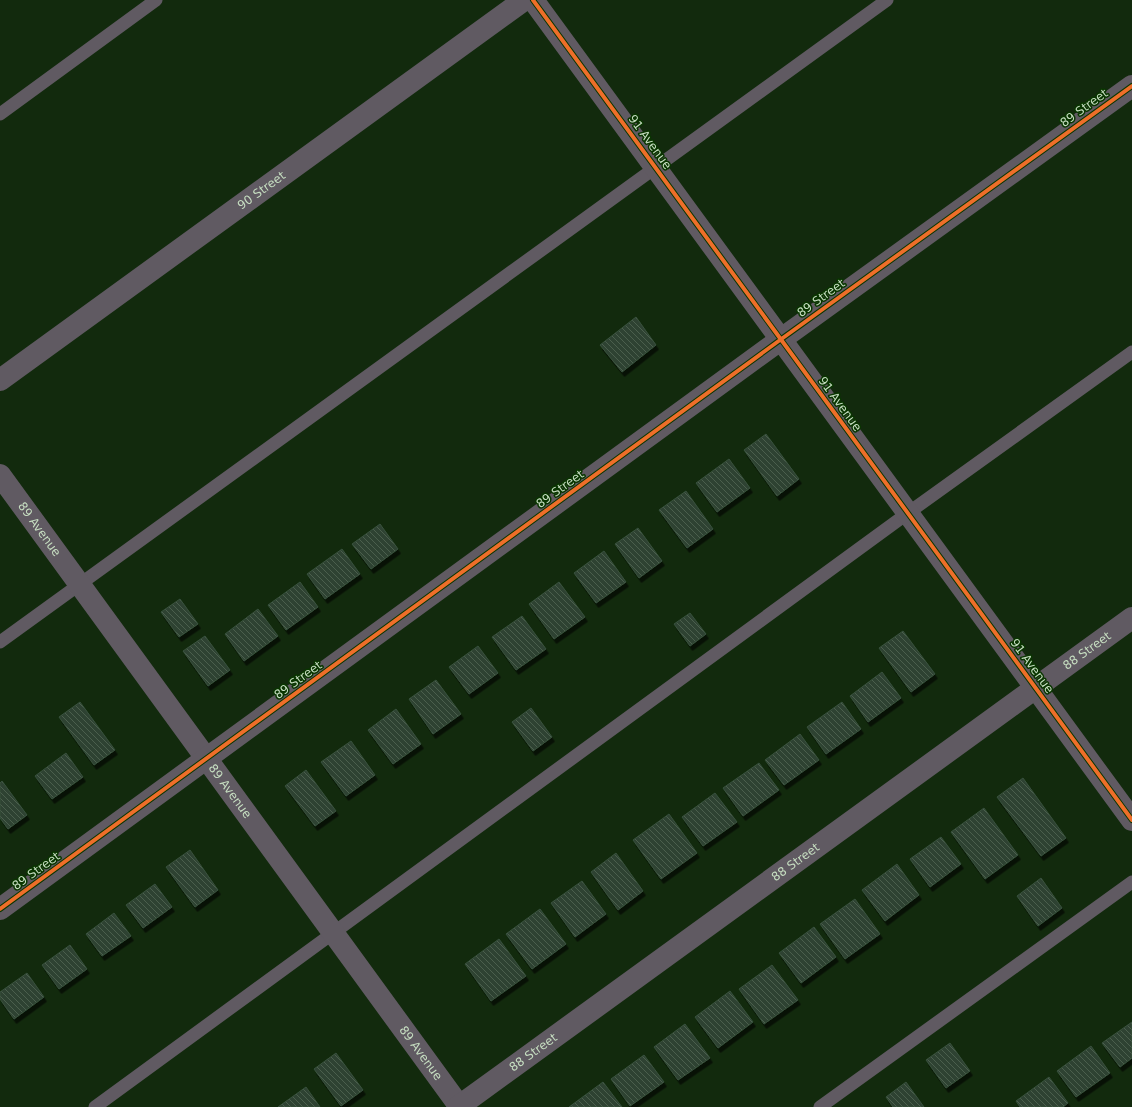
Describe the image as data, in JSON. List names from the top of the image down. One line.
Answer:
{"streets":{"street":["89 Street","91 Avenue","90 Street","89 Avenue","88 Street"]},"crossings":[["89 Street","91 Avenue"],["89 Street","89 Avenue"],["91 Avenue","88 Street"],["89 Avenue","88 Street"]]}
